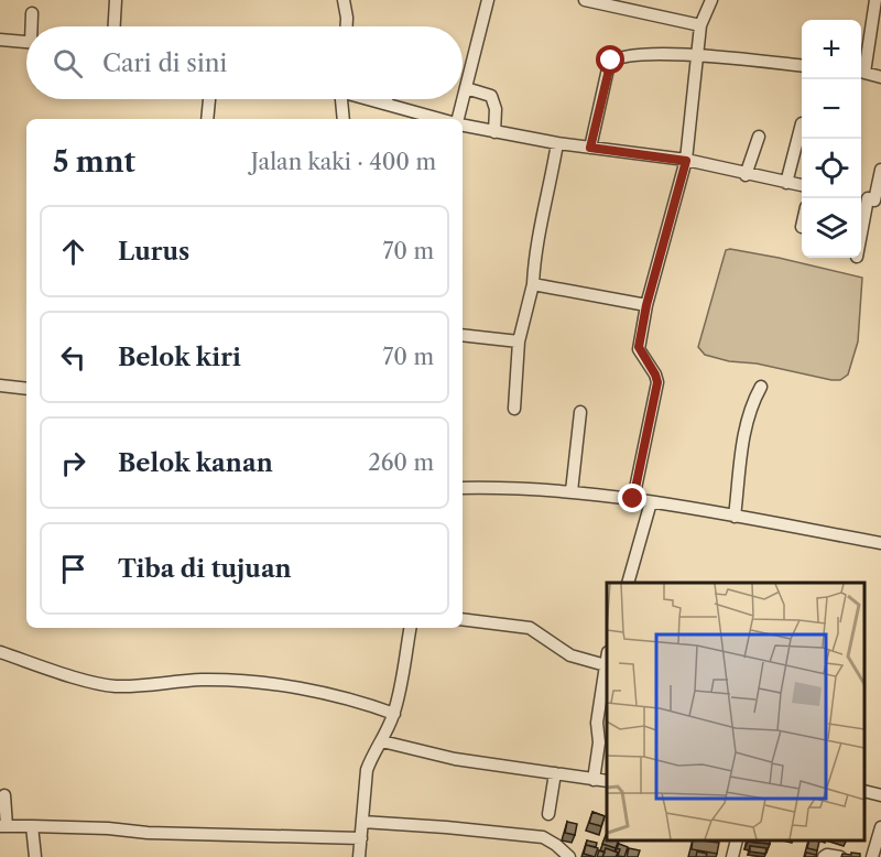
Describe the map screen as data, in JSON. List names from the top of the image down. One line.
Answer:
{"page":{"map_buttons":["+","−"],"search":"Cari di sini","heading":["5 mnt","Jalan kaki · 400 m"],"list":[["Lurus","70 m"],["Belok kiri","70 m"],["Belok kanan","260 m"],"Tiba di tujuan"]}}
